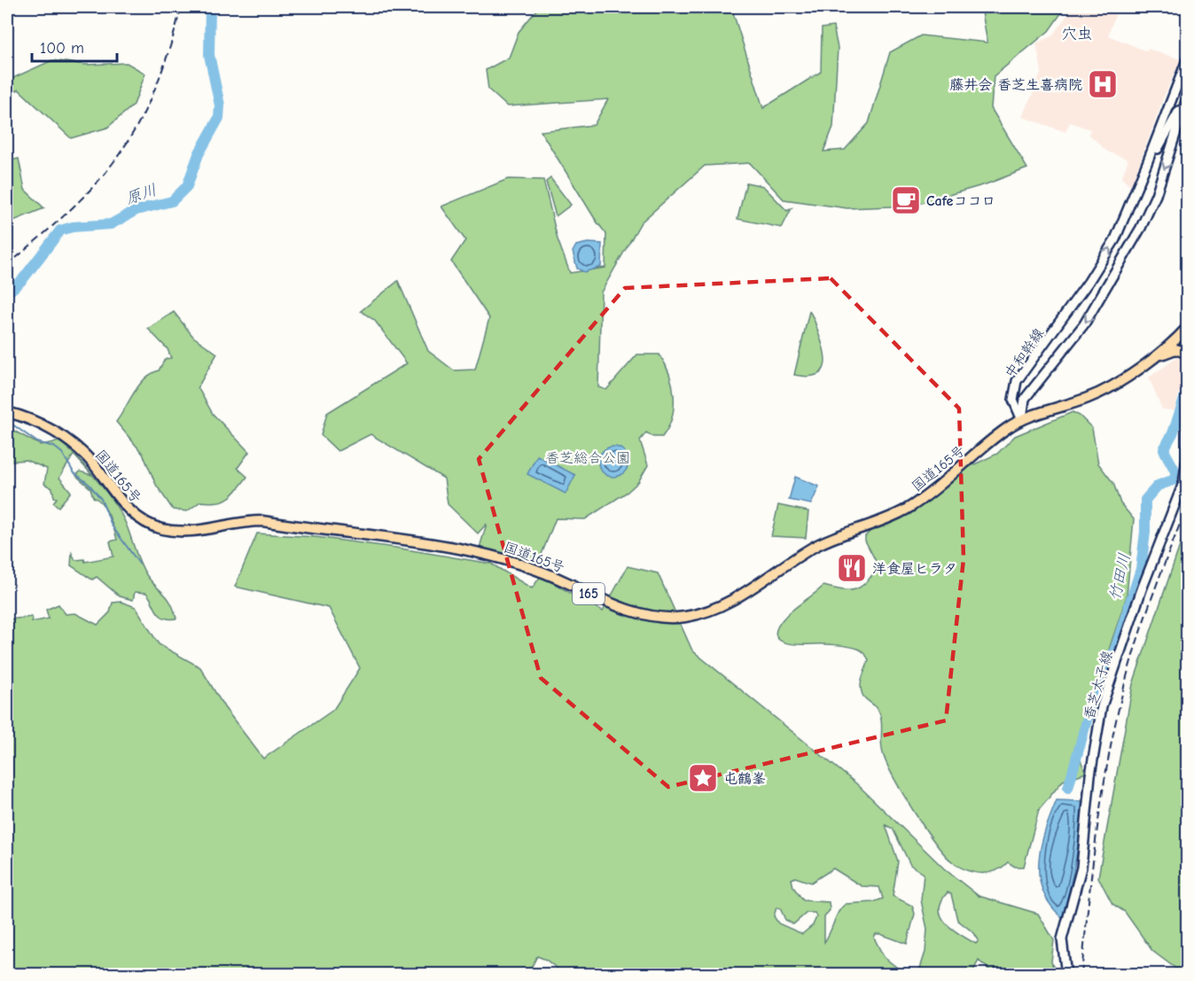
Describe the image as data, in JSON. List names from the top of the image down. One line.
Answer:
{"streets":{"highway":["国道165号","165"],"main road":["中和幹線","香芝太子線"]},"crossings":[["中和幹線","国道165号"],["国道165号","165"]],"districts":["穴虫"],"water":["原川","竹田川"],"parks":["香芝総合公園"],"places":{"hospital":["藤井会 香芝生喜病院"],"cafe":["Cafeココロ"],"restaurant":["洋食屋ヒラタ"],"place":["屯鶴峯"]},"scale_bar":"100 m"}
